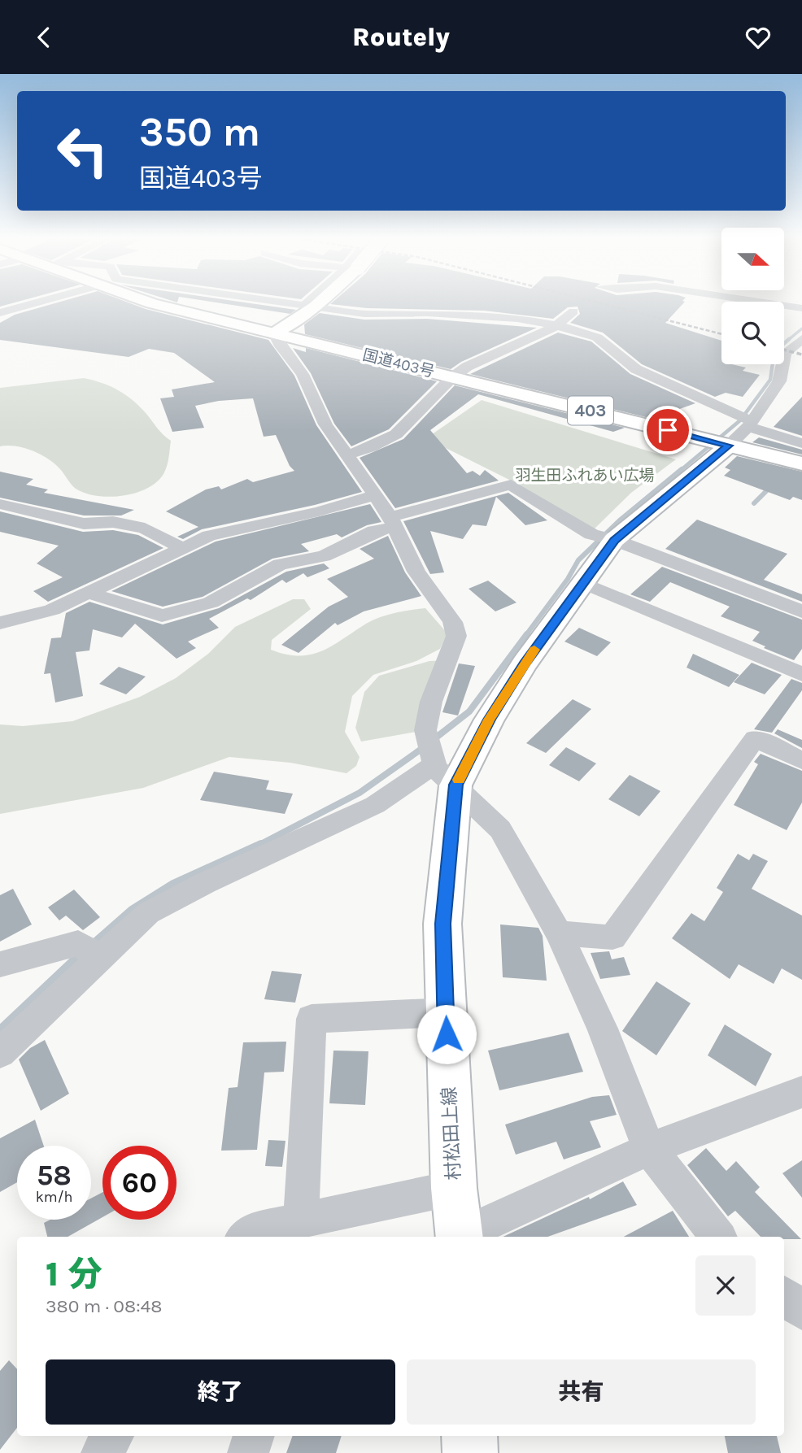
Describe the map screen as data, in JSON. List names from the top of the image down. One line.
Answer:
{"streets":{"main road":["国道403号","403","村松田上線"]},"crossings":[["国道403号","村松田上線"]],"parks":["羽生田ふれあい広場"],"north":"right","page":{"header":"Routely","turn":["350 m","国道403号"],"speed":"58 km/h","limit":"60","heading":["1 分","380 m · 08:48"],"buttons":["終了","共有"]}}
